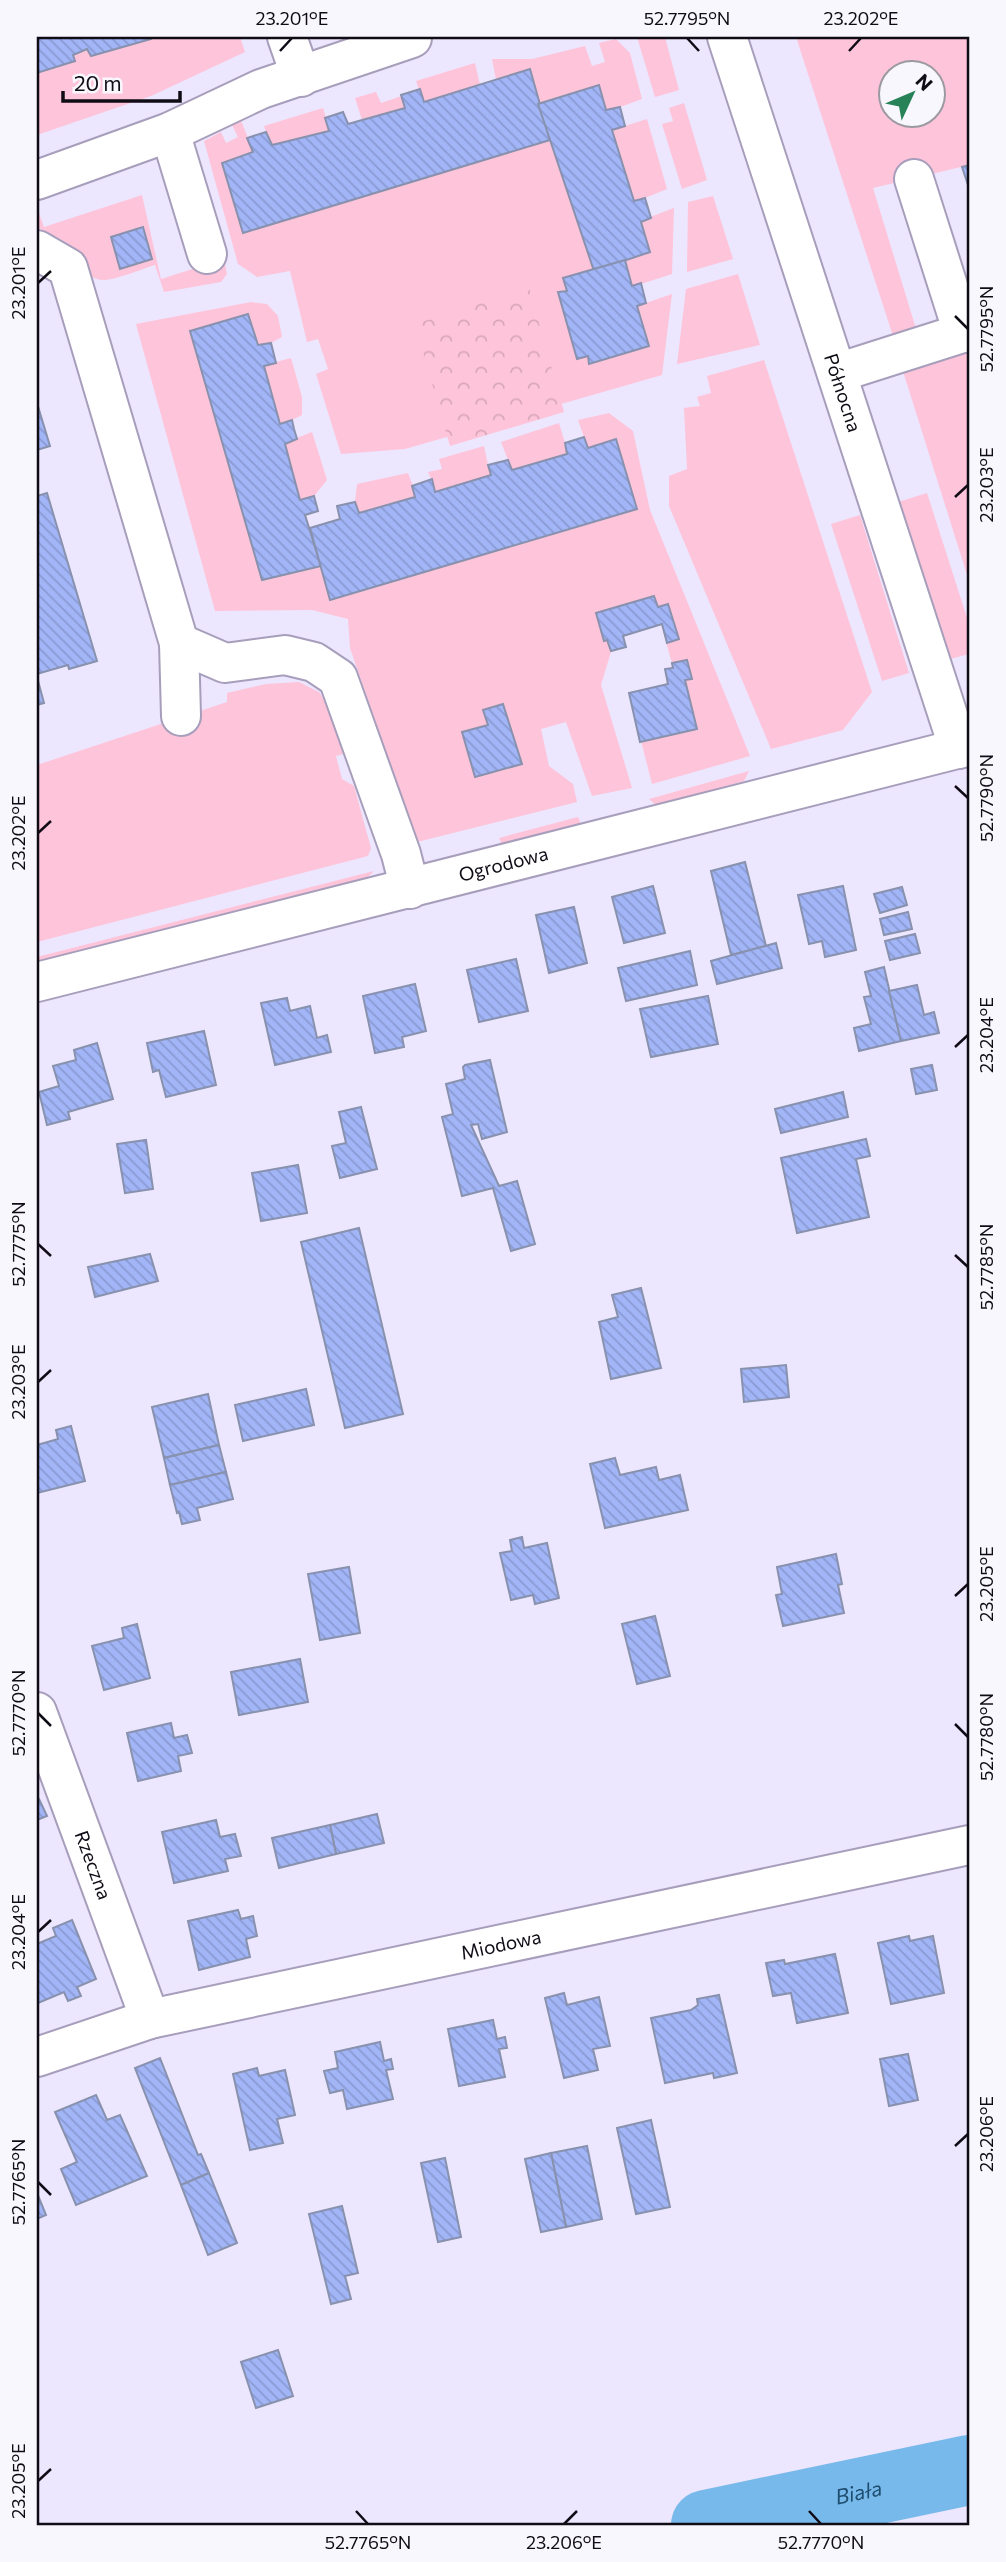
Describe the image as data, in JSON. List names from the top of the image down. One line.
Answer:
{"streets":{"street":["Północna","Ogrodowa","Rzeczna","Miodowa"]},"crossings":[["Północna","Ogrodowa"],["Rzeczna","Miodowa"]],"water":["Biała"],"scale_bar":"20 m","north":"top right","coordinates":["23.201°E","52.7795°N","23.202°E","23.203°E","52.7790°N","23.204°E","52.7775°N","52.7785°N","23.205°E","52.7770°N","52.7780°N","23.206°E","52.7765°N"]}
